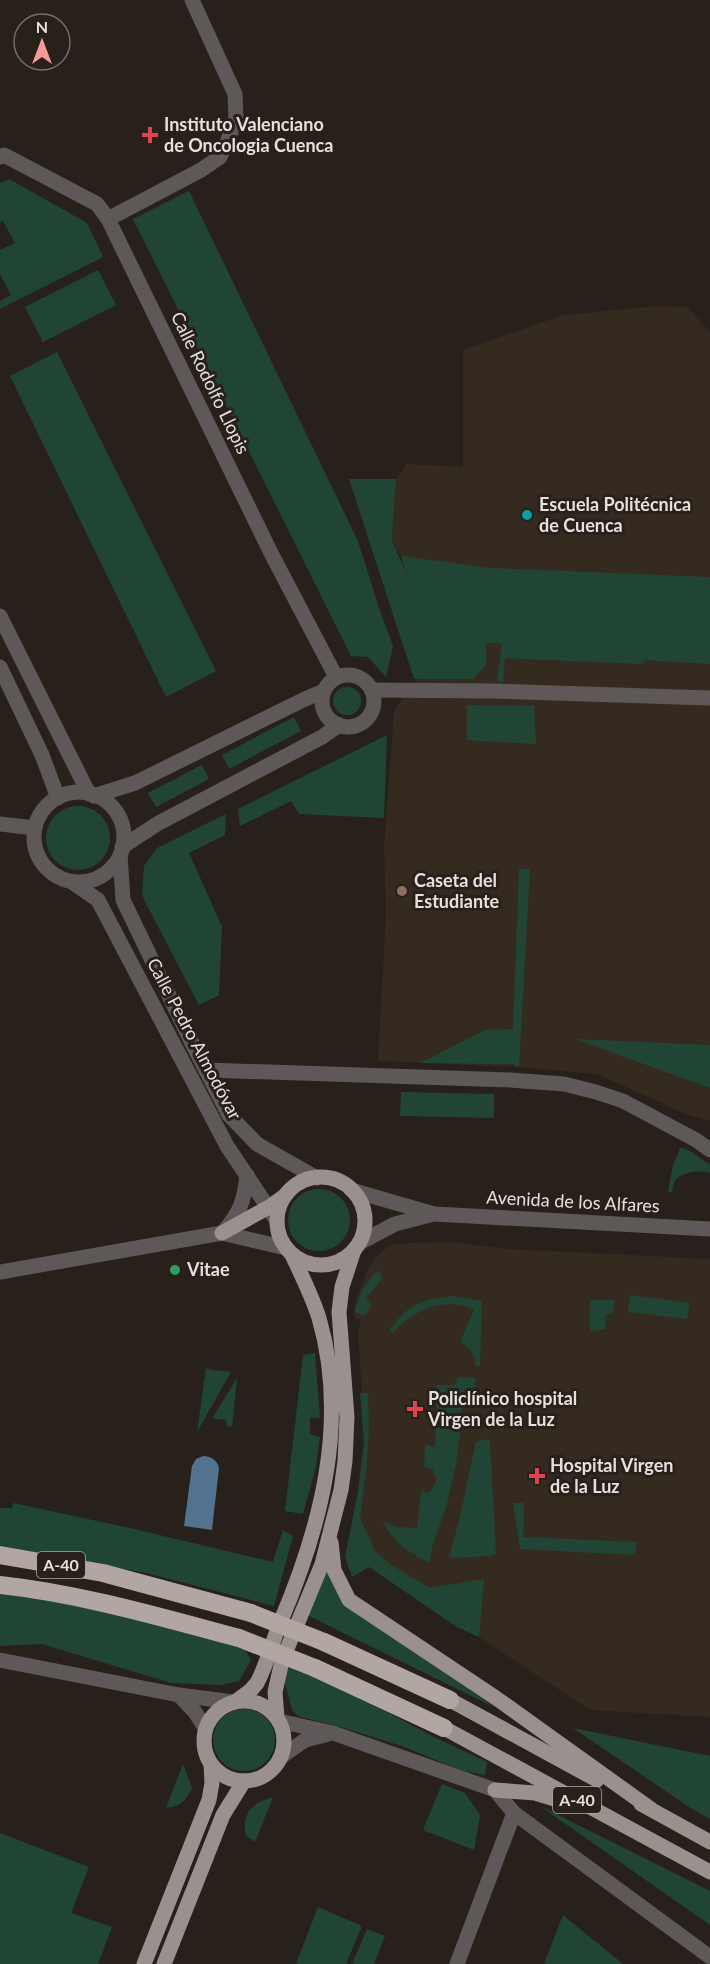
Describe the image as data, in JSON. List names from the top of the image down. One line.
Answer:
{"streets":{"highway":["A-40"],"street":["Calle Rodolfo Llopis","Calle Pedro Almodóvar","Avenida de los Alfares"]},"crossings":[["Calle Pedro Almodóvar","Avenida de los Alfares"]],"places":{"health":["Instituto Valenciano de Oncologia Cuenca","Policlínico hospital Virgen de la Luz","Hospital Virgen de la Luz"],"other":["Escuela Politécnica de Cuenca","Caseta del Estudiante","Vitae"]},"north":"top"}
